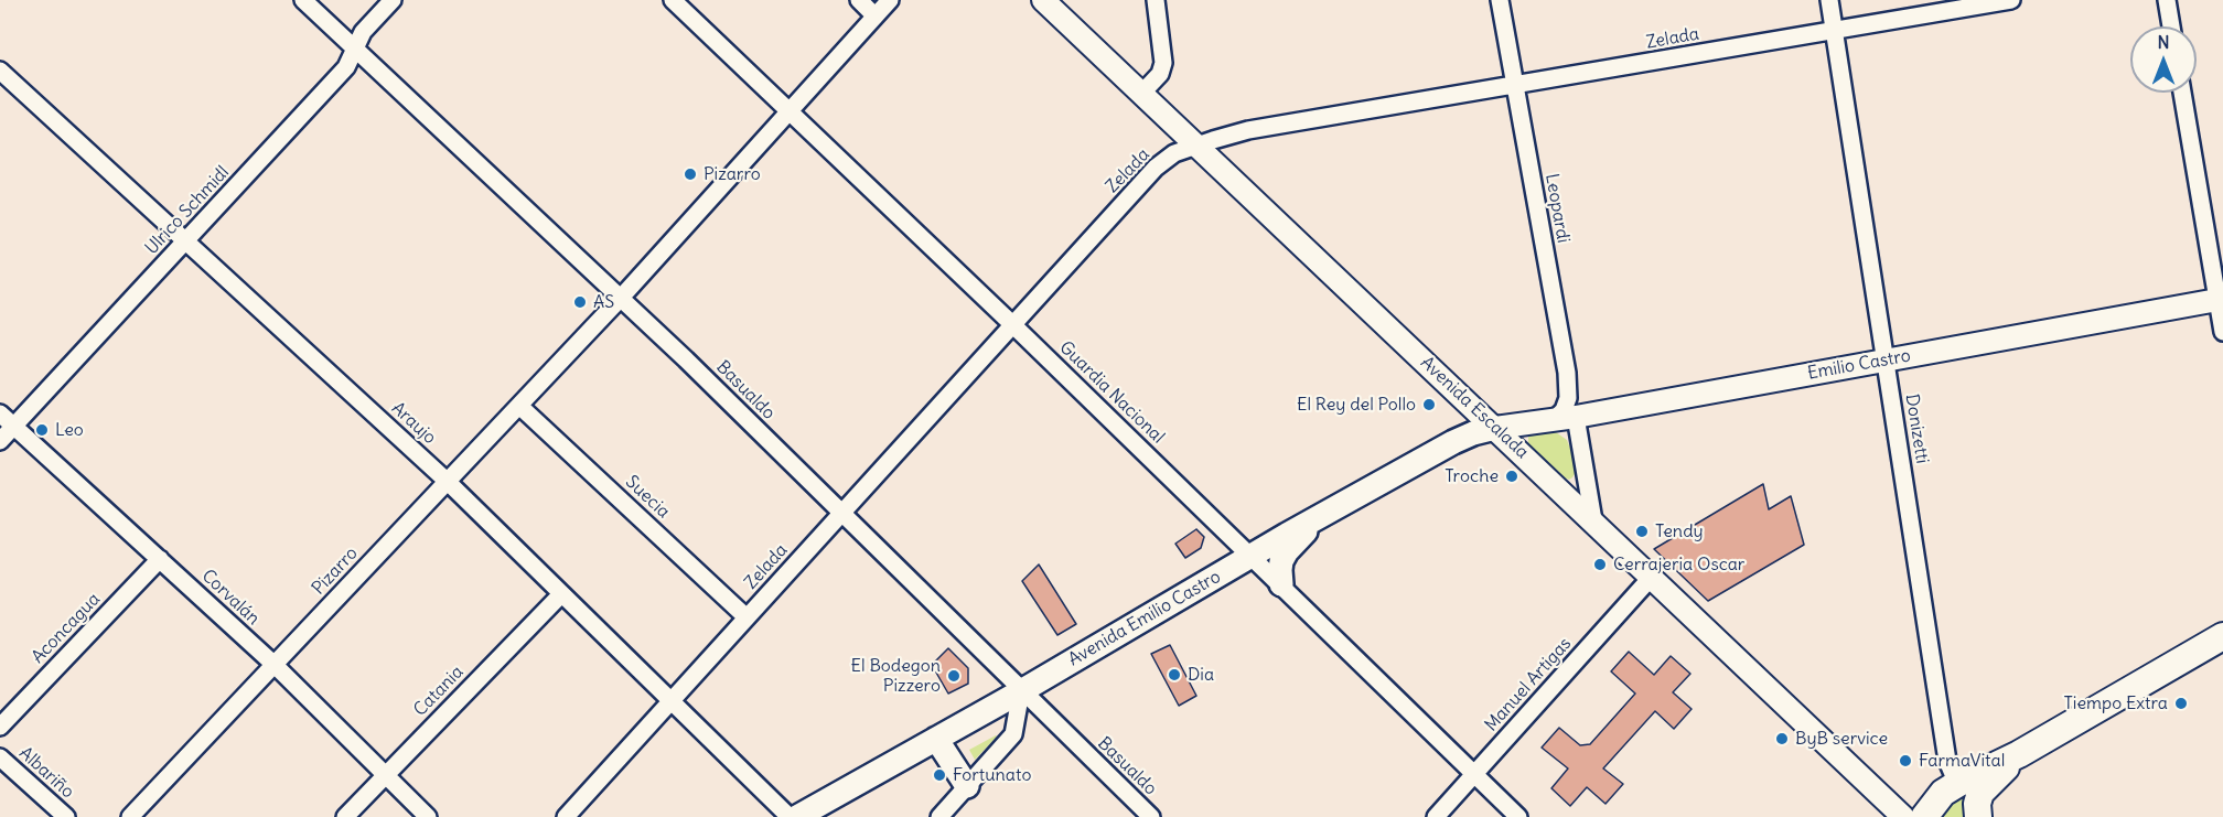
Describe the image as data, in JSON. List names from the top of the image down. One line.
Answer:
{"streets":{"main road":["Avenida Emilio Castro"],"street":["Zelada","Leopardi","Ulrico Schmidl","Emilio Castro","Basualdo","Guardia Nacional","Avenida Escalada","Araujo","Donizetti","Suecia","Pizarro","Corvalán","Aconcagua","Manuel Artigas","Catania","Albariño"]},"crossings":[["Zelada","Leopardi"],["Zelada","Basualdo"],["Zelada","Guardia Nacional"],["Zelada","Avenida Escalada"],["Zelada","Araujo"],["Zelada","Donizetti"],["Zelada","Suecia"],["Leopardi","Emilio Castro"],["Ulrico Schmidl","Basualdo"],["Ulrico Schmidl","Araujo"],["Ulrico Schmidl","Corvalán"],["Emilio Castro","Avenida Escalada"],["Emilio Castro","Donizetti"],["Emilio Castro","Avenida Emilio Castro"],["Basualdo","Pizarro"],["Basualdo","Avenida Emilio Castro"],["Guardia Nacional","Pizarro"],["Guardia Nacional","Avenida Emilio Castro"],["Guardia Nacional","Manuel Artigas"],["Avenida Escalada","Avenida Emilio Castro"],["Avenida Escalada","Manuel Artigas"],["Araujo","Pizarro"],["Araujo","Catania"],["Suecia","Pizarro"],["Pizarro","Corvalán"],["Corvalán","Aconcagua"],["Corvalán","Catania"]],"places":["Pizarro","AS","El Rey del Pollo","Leo","Troche","Tendy","Cerrajeria Oscar","Dia","El Bodegon Pizzero","Tiempo Extra","ByB service","FarmaVital","Fortunato"],"north":"top"}
